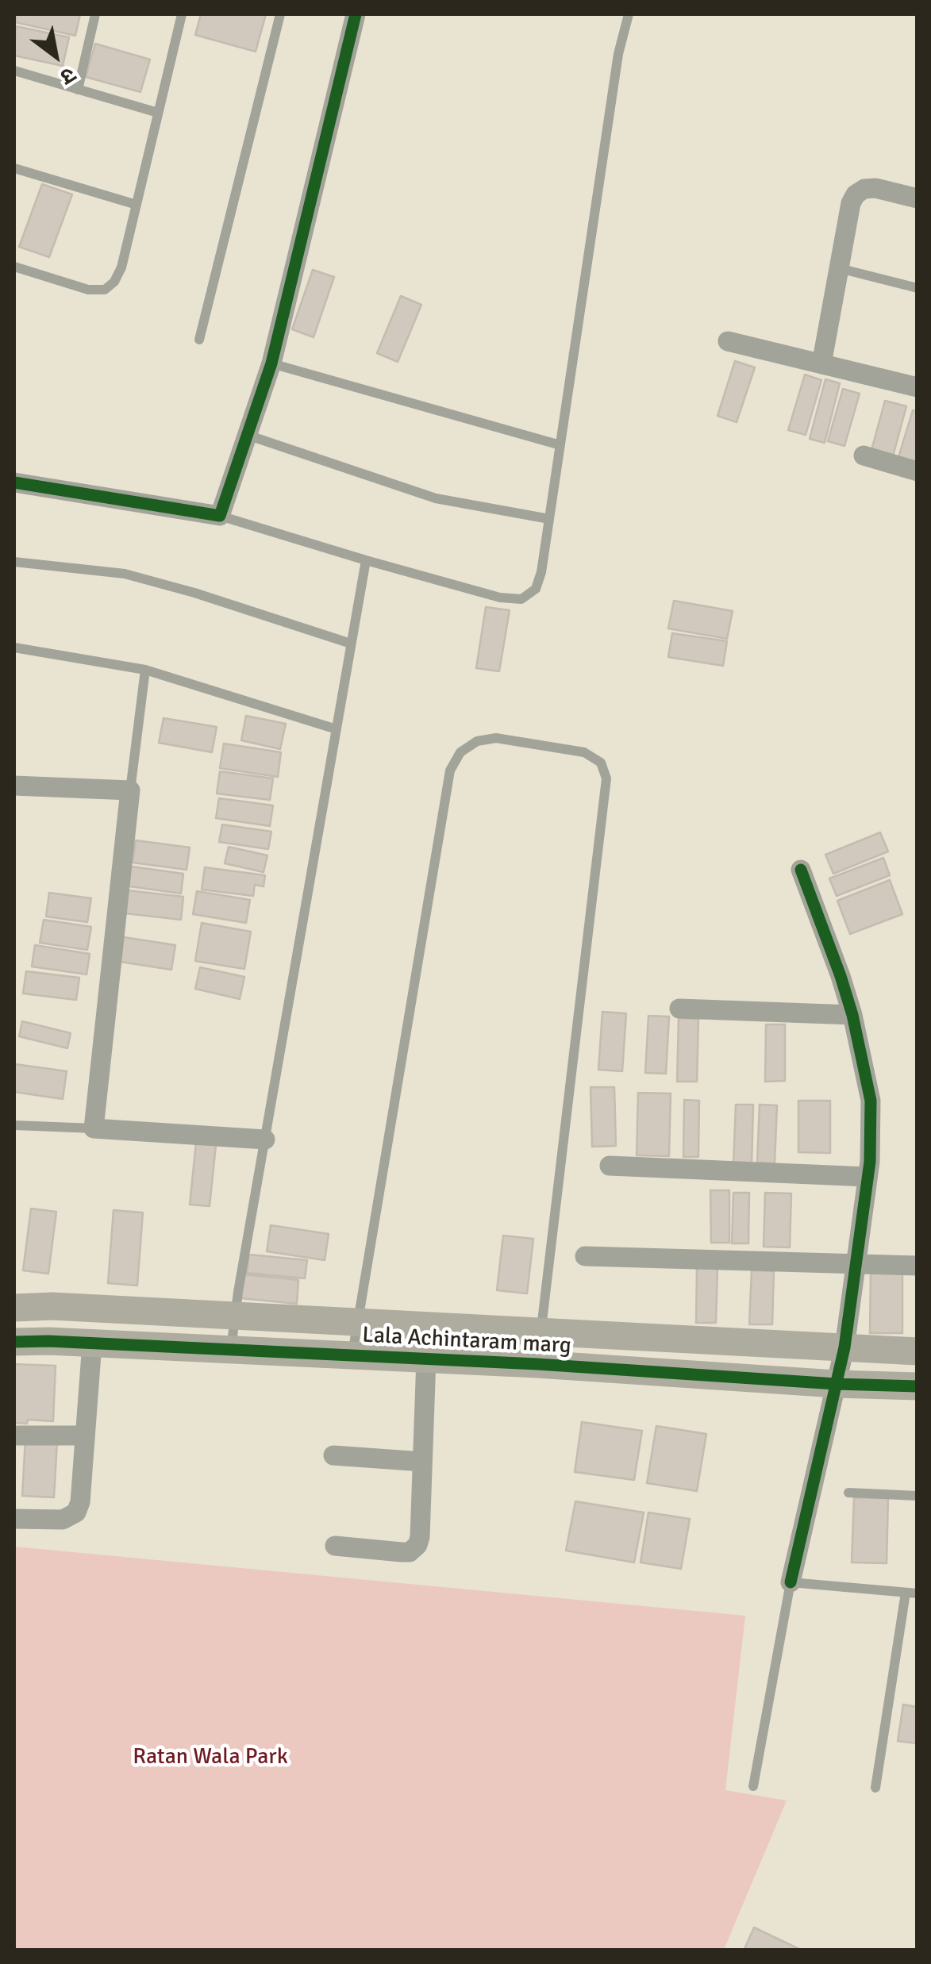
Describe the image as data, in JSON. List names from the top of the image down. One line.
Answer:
{"streets":{"street":["Lala Achintaram marg"]},"parks":["Ratan Wala Park"],"north":"bottom right"}
